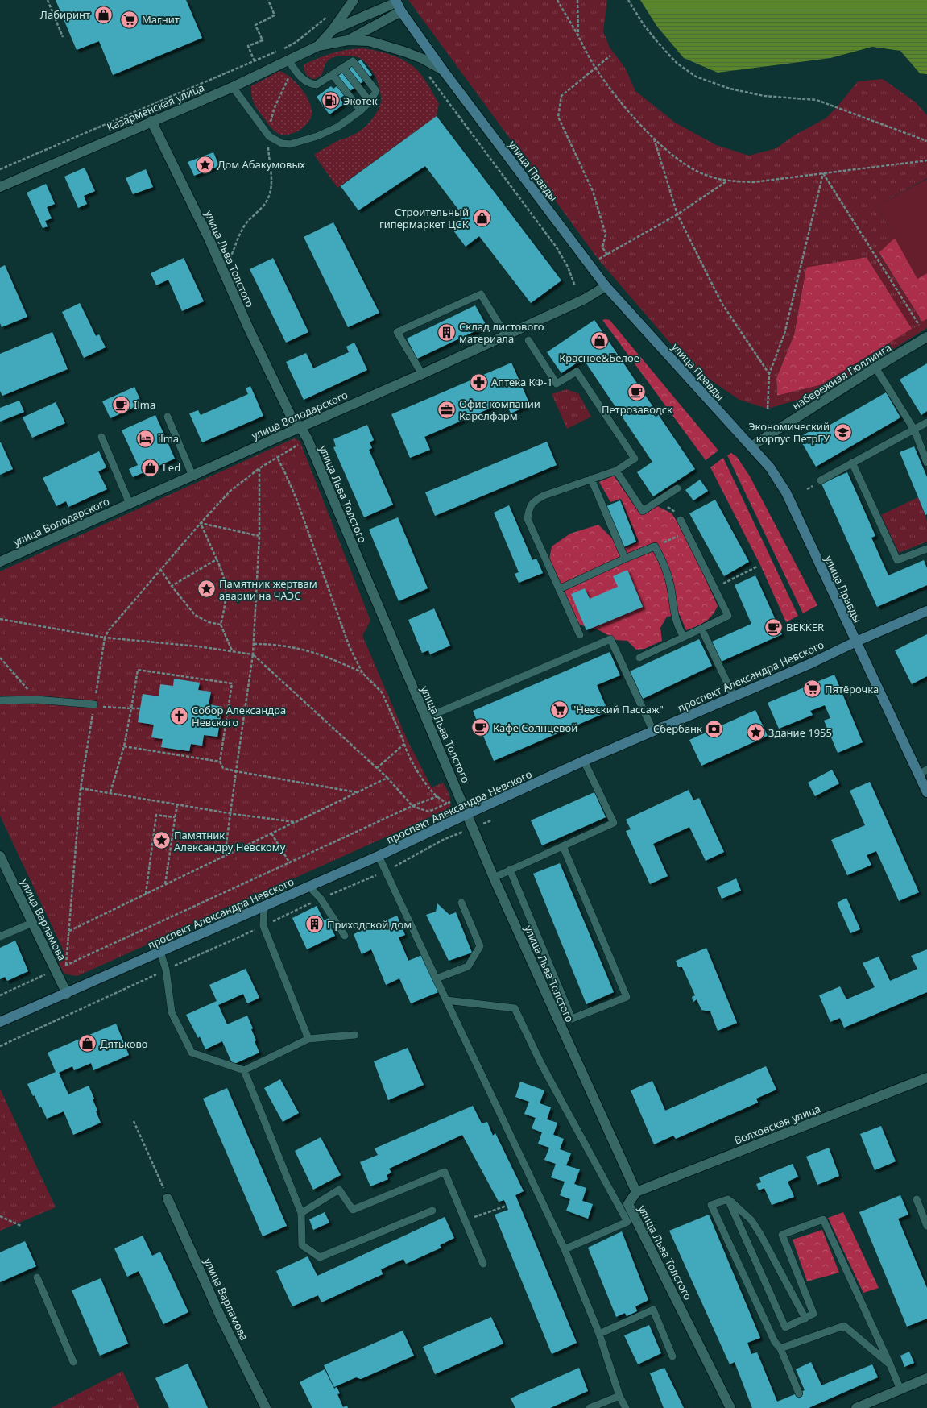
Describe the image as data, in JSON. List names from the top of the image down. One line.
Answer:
{"streets":{"main road":["улица Правды","проспект Александра Невского"],"street":["Казарменская улица","улица Льва Толстого","набережная Гюллинга","улица Володарского","улица Варламова","Волховская улица"]},"crossings":[["Казарменская улица","улица Льва Толстого"],["улица Правды","набережная Гюллинга"],["улица Правды","улица Володарского"],["улица Правды","проспект Александра Невского"],["улица Льва Толстого","улица Володарского"],["улица Льва Толстого","проспект Александра Невского"],["улица Льва Толстого","Волховская улица"],["проспект Александра Невского","улица Варламова"]],"places":{"shop":["Лабиринт","Строительный гипермаркет ЦСК","Красное&Белое","Led","Дятьково"],"supermarket":["Магнит","Пятёрочка","\"Невский Пассаж\""],"fuel station":["Экотек"],"place":["Дом Абакумовых","Памятник жертвам аварии на ЧАЭС","Здание 1955","Памятник Александру Невскому"],"building":["Склад листового материала","Приходской дом"],"pharmacy":["Аптека КФ-1"],"cafe":["Петрозаводск","Ilma","BEKKER","Кафе Солнцевой"],"office":["Офис компании Карелфарм"],"school or university":["Экономический корпус ПетрГУ"],"hotel":["ilma"],"church":["Собор Александра Невского"],"bank":["Сбербанк"]}}
